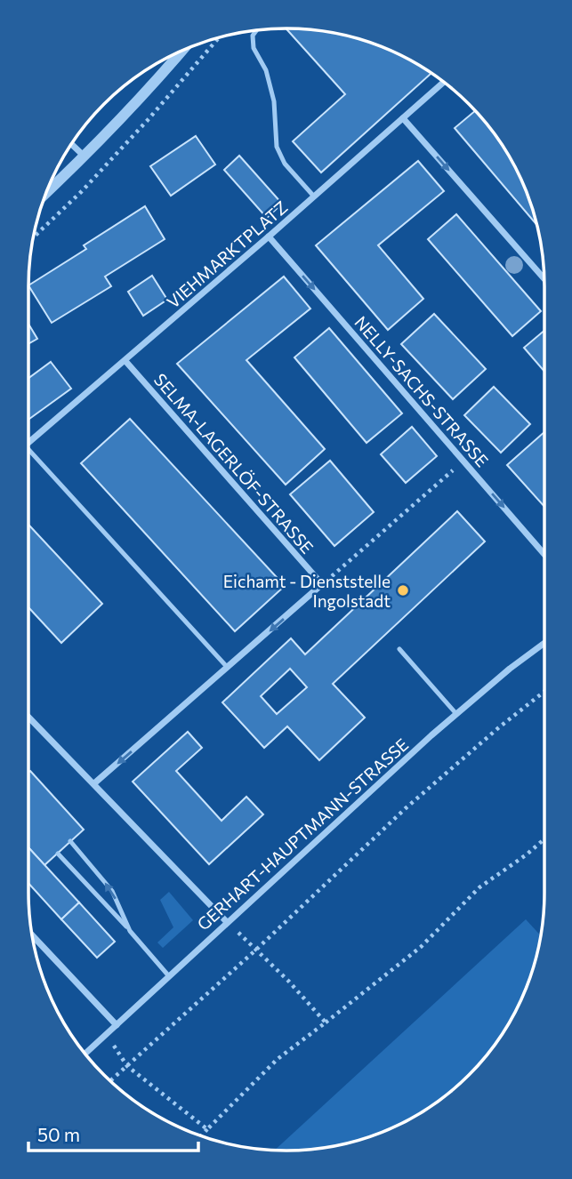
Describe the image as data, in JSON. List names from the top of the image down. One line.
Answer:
{"streets":{"street":["VIEHMARKTPLATZ","NELLY-SACHS-STRASSE","SELMA-LAGERLÖF-STRASSE","GERHART-HAUPTMANN-STRASSE"]},"crossings":[["VIEHMARKTPLATZ","NELLY-SACHS-STRASSE"],["VIEHMARKTPLATZ","SELMA-LAGERLÖF-STRASSE"]],"one_way":["NELLY-SACHS-STRASSE"],"places":["Eichamt - Dienststelle Ingolstadt"],"scale_bar":"50 m"}
